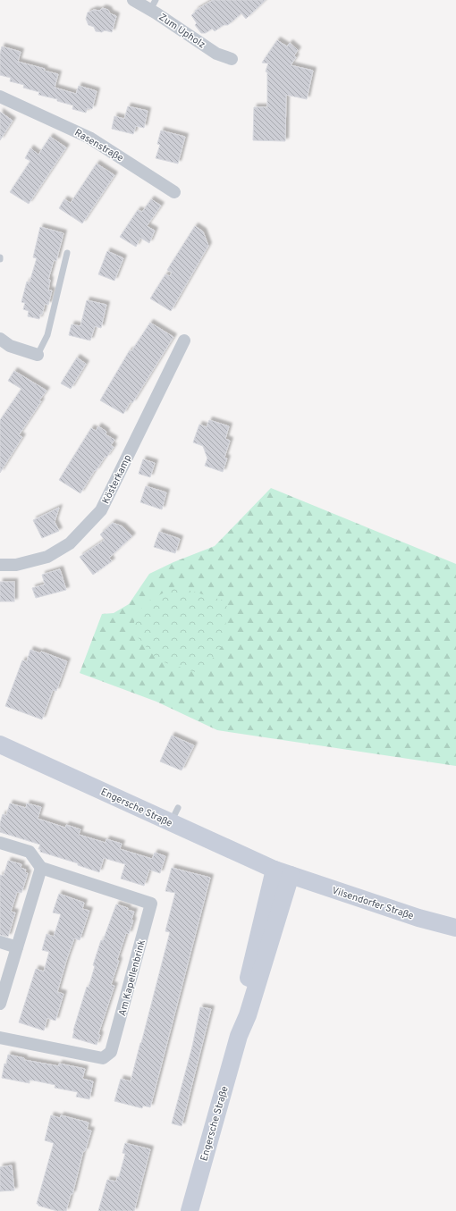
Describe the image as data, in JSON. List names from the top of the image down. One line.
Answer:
{"streets":{"main road":["Engersche Straße","Vilsendorfer Straße"],"street":["Zum Upholz","Rasenstraße","Kösterkamp","Am Kapellenbrink"]},"crossings":[["Engersche Straße","Vilsendorfer Straße"]]}
